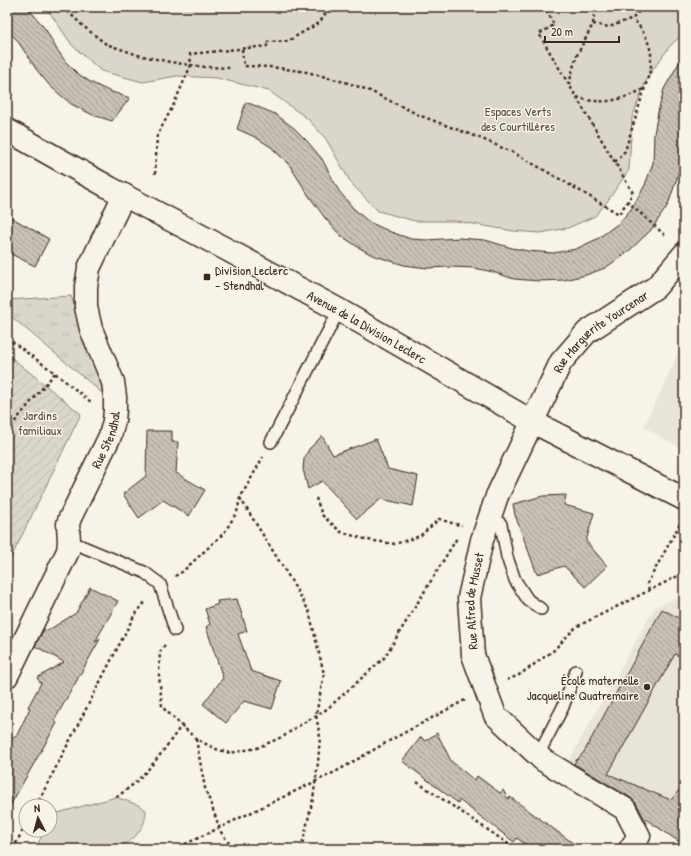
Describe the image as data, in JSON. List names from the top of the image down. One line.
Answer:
{"streets":{"street":["Avenue de la Division Leclerc","Rue Marguerite Yourcenar","Rue Stendhal","Rue Alfred de Musset"]},"crossings":[["Avenue de la Division Leclerc","Rue Marguerite Yourcenar"],["Avenue de la Division Leclerc","Rue Stendhal"],["Avenue de la Division Leclerc","Rue Alfred de Musset"],["Rue Marguerite Yourcenar","Rue Alfred de Musset"]],"parks":["Espaces Verts des Courtillères","Jardins familiaux"],"places":{"transit":["Division Leclerc - Stendhal"],"other":["École maternelle Jacqueline Quatremaire"]},"scale_bar":"20 m","north":"top"}
